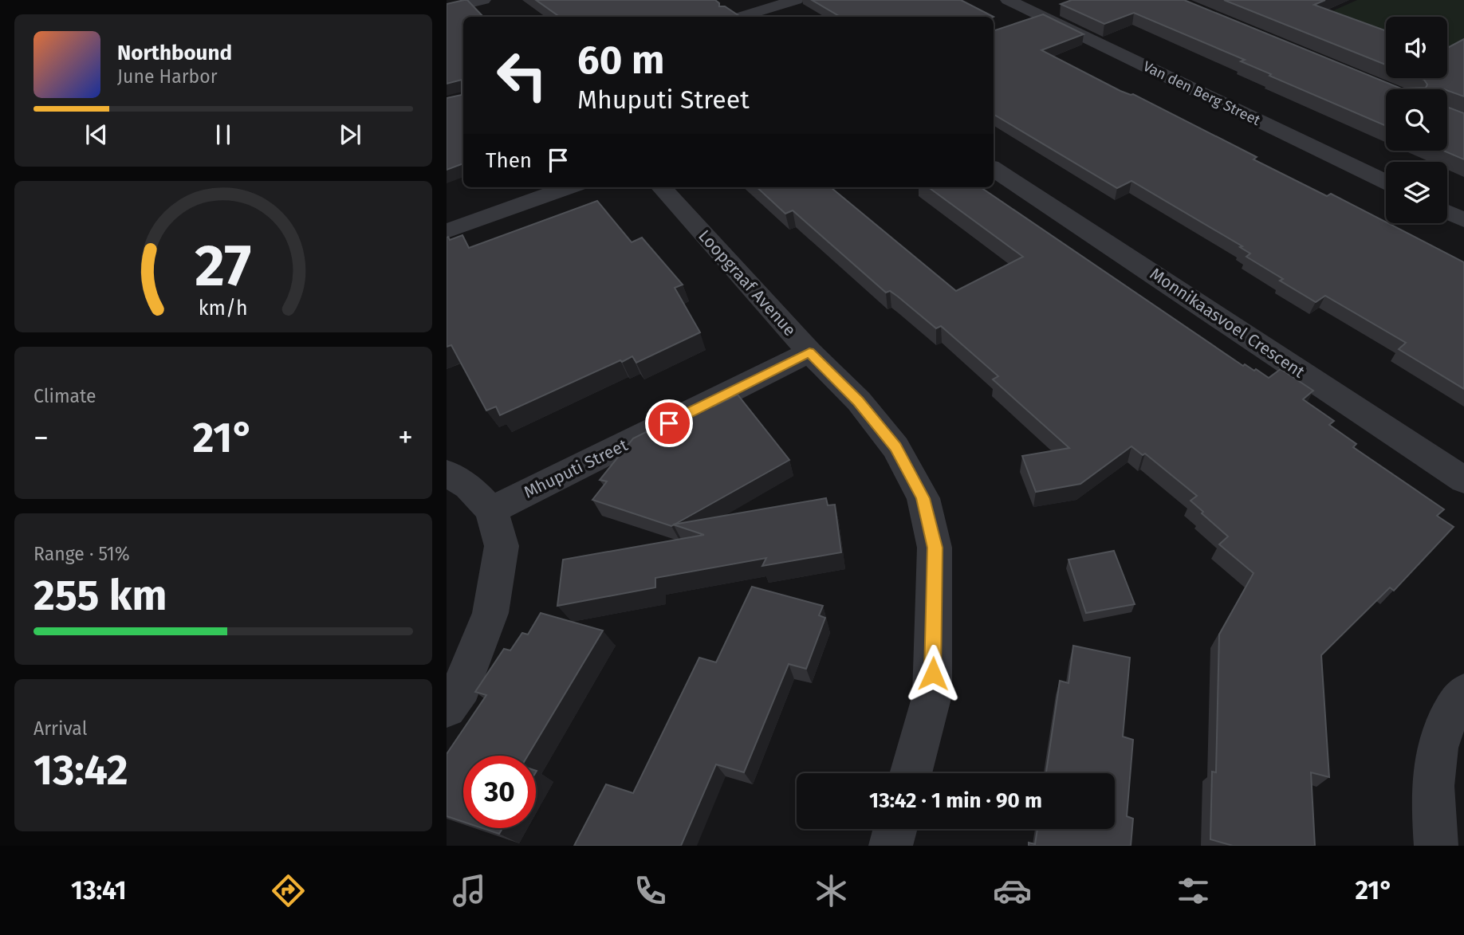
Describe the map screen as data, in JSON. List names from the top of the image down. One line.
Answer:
{"streets":{"street":["Van den Berg Street","Loopgraaf Avenue","Monnikaasvoel Crescent","Mhuputi Street"]},"crossings":[["Loopgraaf Avenue","Mhuputi Street"]],"page":{"turn":["60 m","Mhuputi Street"],"song":["Northbound","June Harbor"],"then":"Then","tile":["Climate",["Range · 51%","255 km"],["Arrival","13:42"]],"heat":["−","21°","+"],"limit":"30","trip":"13:42 · 1 min · 90 m","tabs":["13:41","21°"],"gauge":["27","km/h"]}}
